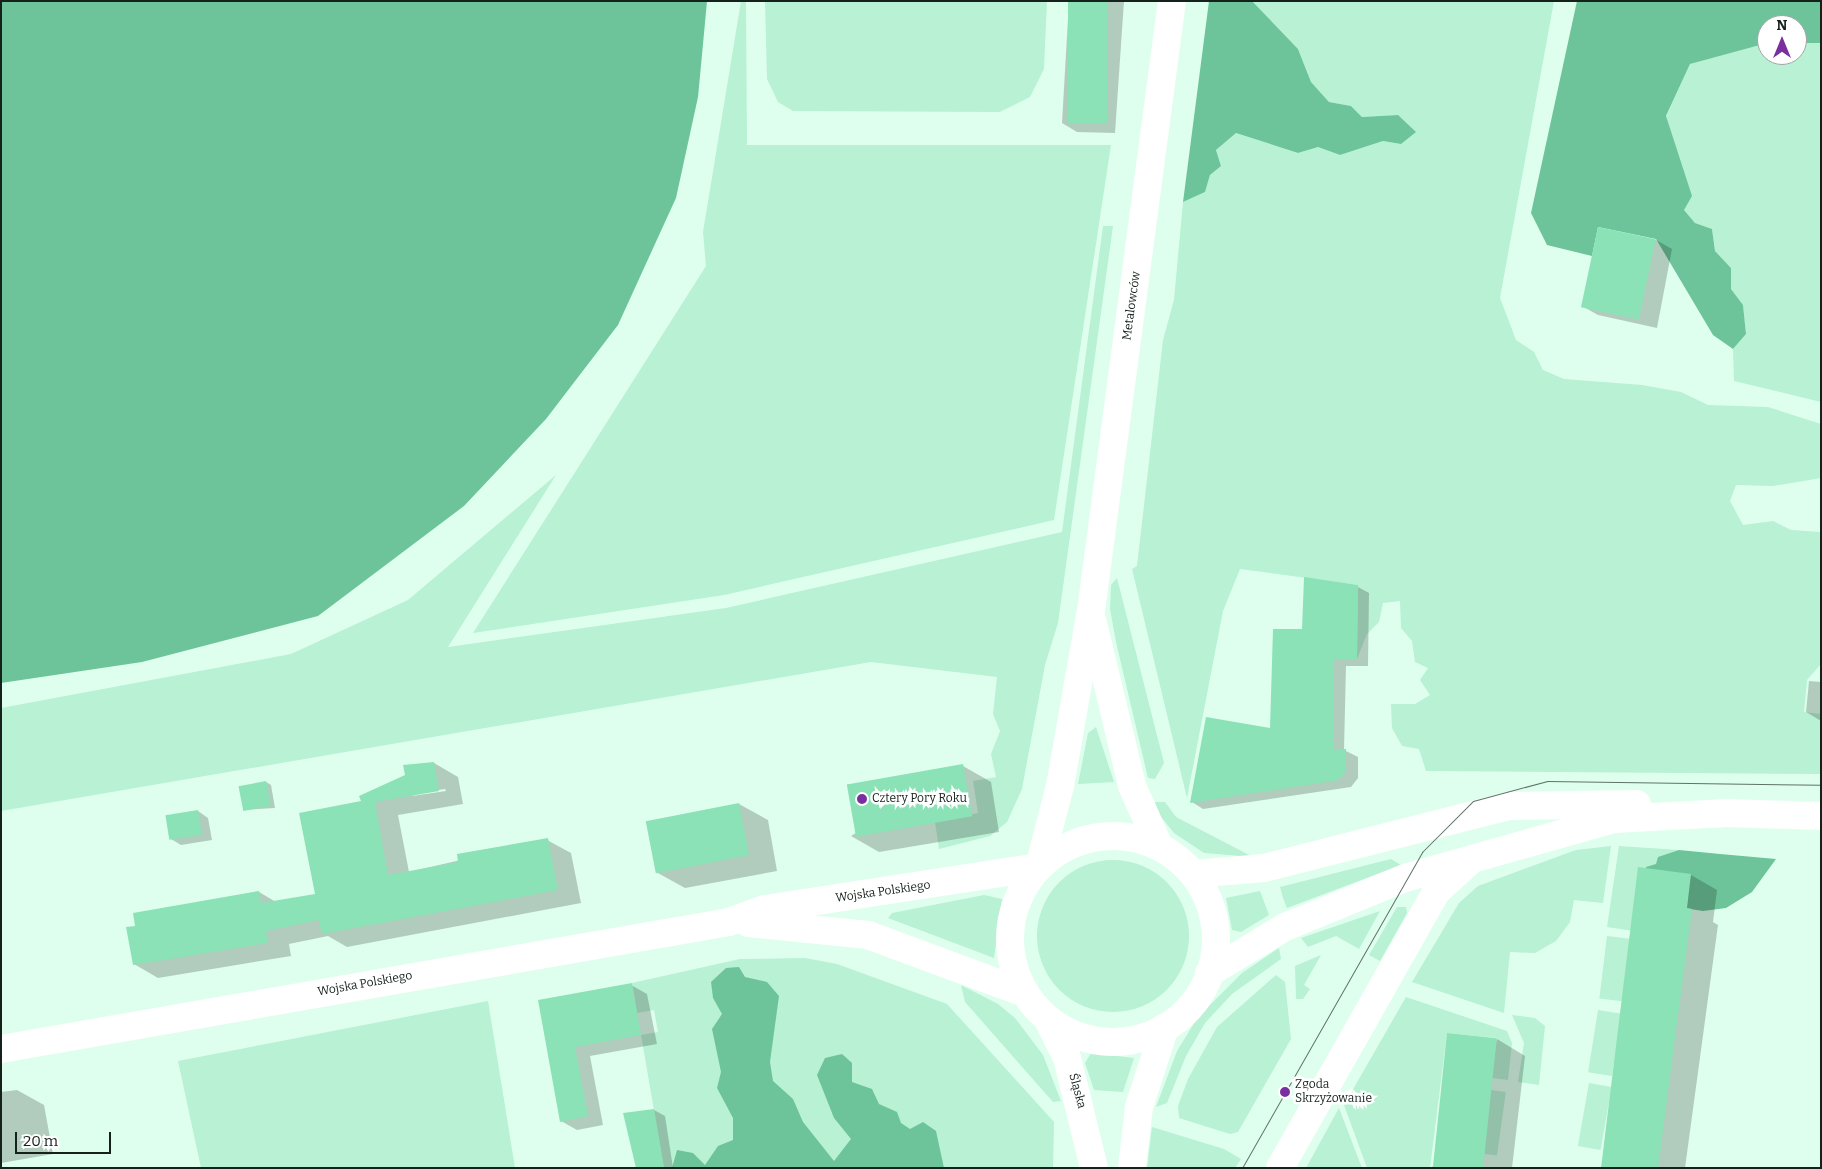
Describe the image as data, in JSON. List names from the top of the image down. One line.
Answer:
{"streets":{"street":["Metalowców","Wojska Polskiego","Śląska"]},"crossings":[["Metalowców","Wojska Polskiego"]],"places":["Cztery Pory Roku","Zgoda Skrzyżowanie"],"scale_bar":"20 m","north":"top"}
